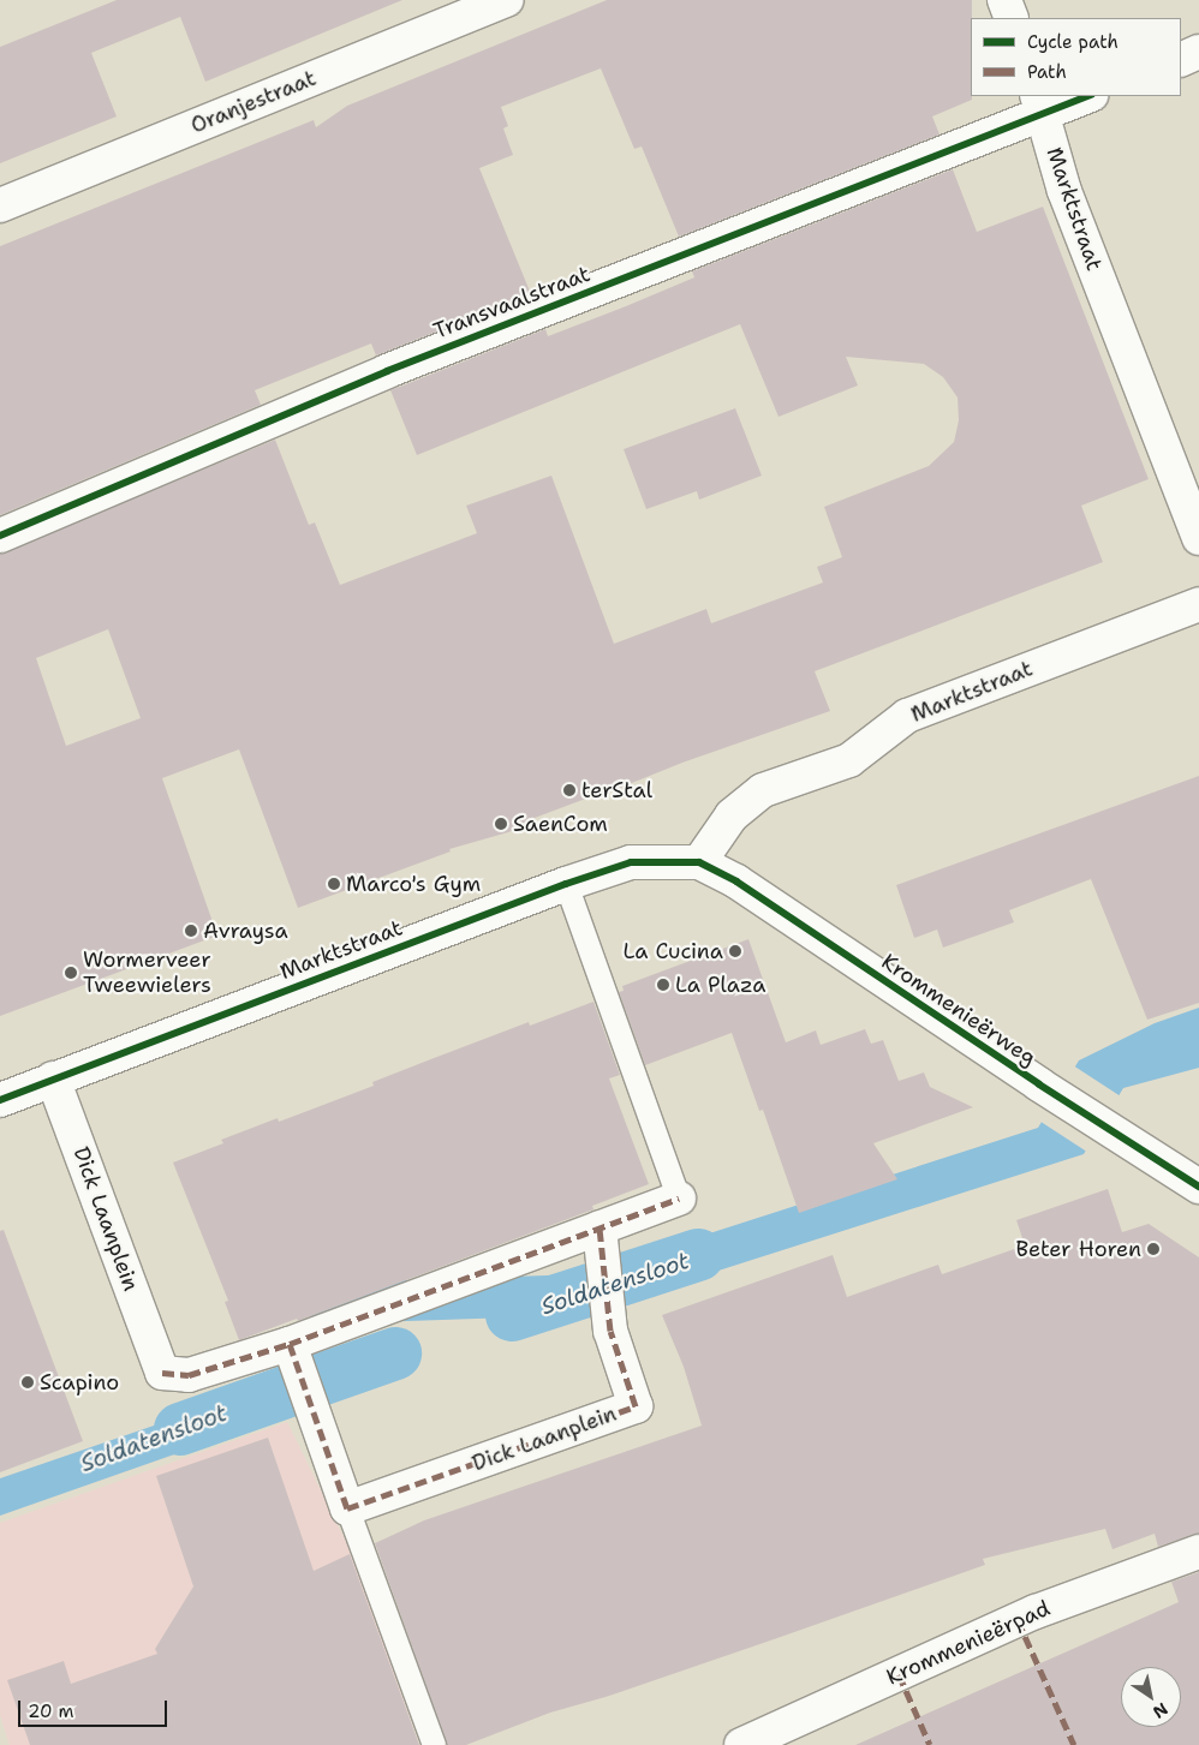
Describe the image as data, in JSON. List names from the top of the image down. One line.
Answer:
{"streets":{"street":["Oranjestraat","Marktstraat","Transvaalstraat","Krommenieërweg","Dick Laanplein","Krommenieërpad"]},"crossings":[["Marktstraat","Transvaalstraat"],["Marktstraat","Krommenieërweg"],["Marktstraat","Dick Laanplein"]],"water":["Soldatensloot"],"places":["terStal","SaenCom","Marco's Gym","Avraysa","La Cucina","Wormerveer Tweewielers","La Plaza","Beter Horen","Scapino"],"legend":["Cycle path","Path"],"scale_bar":"20 m","north":"bottom right"}
